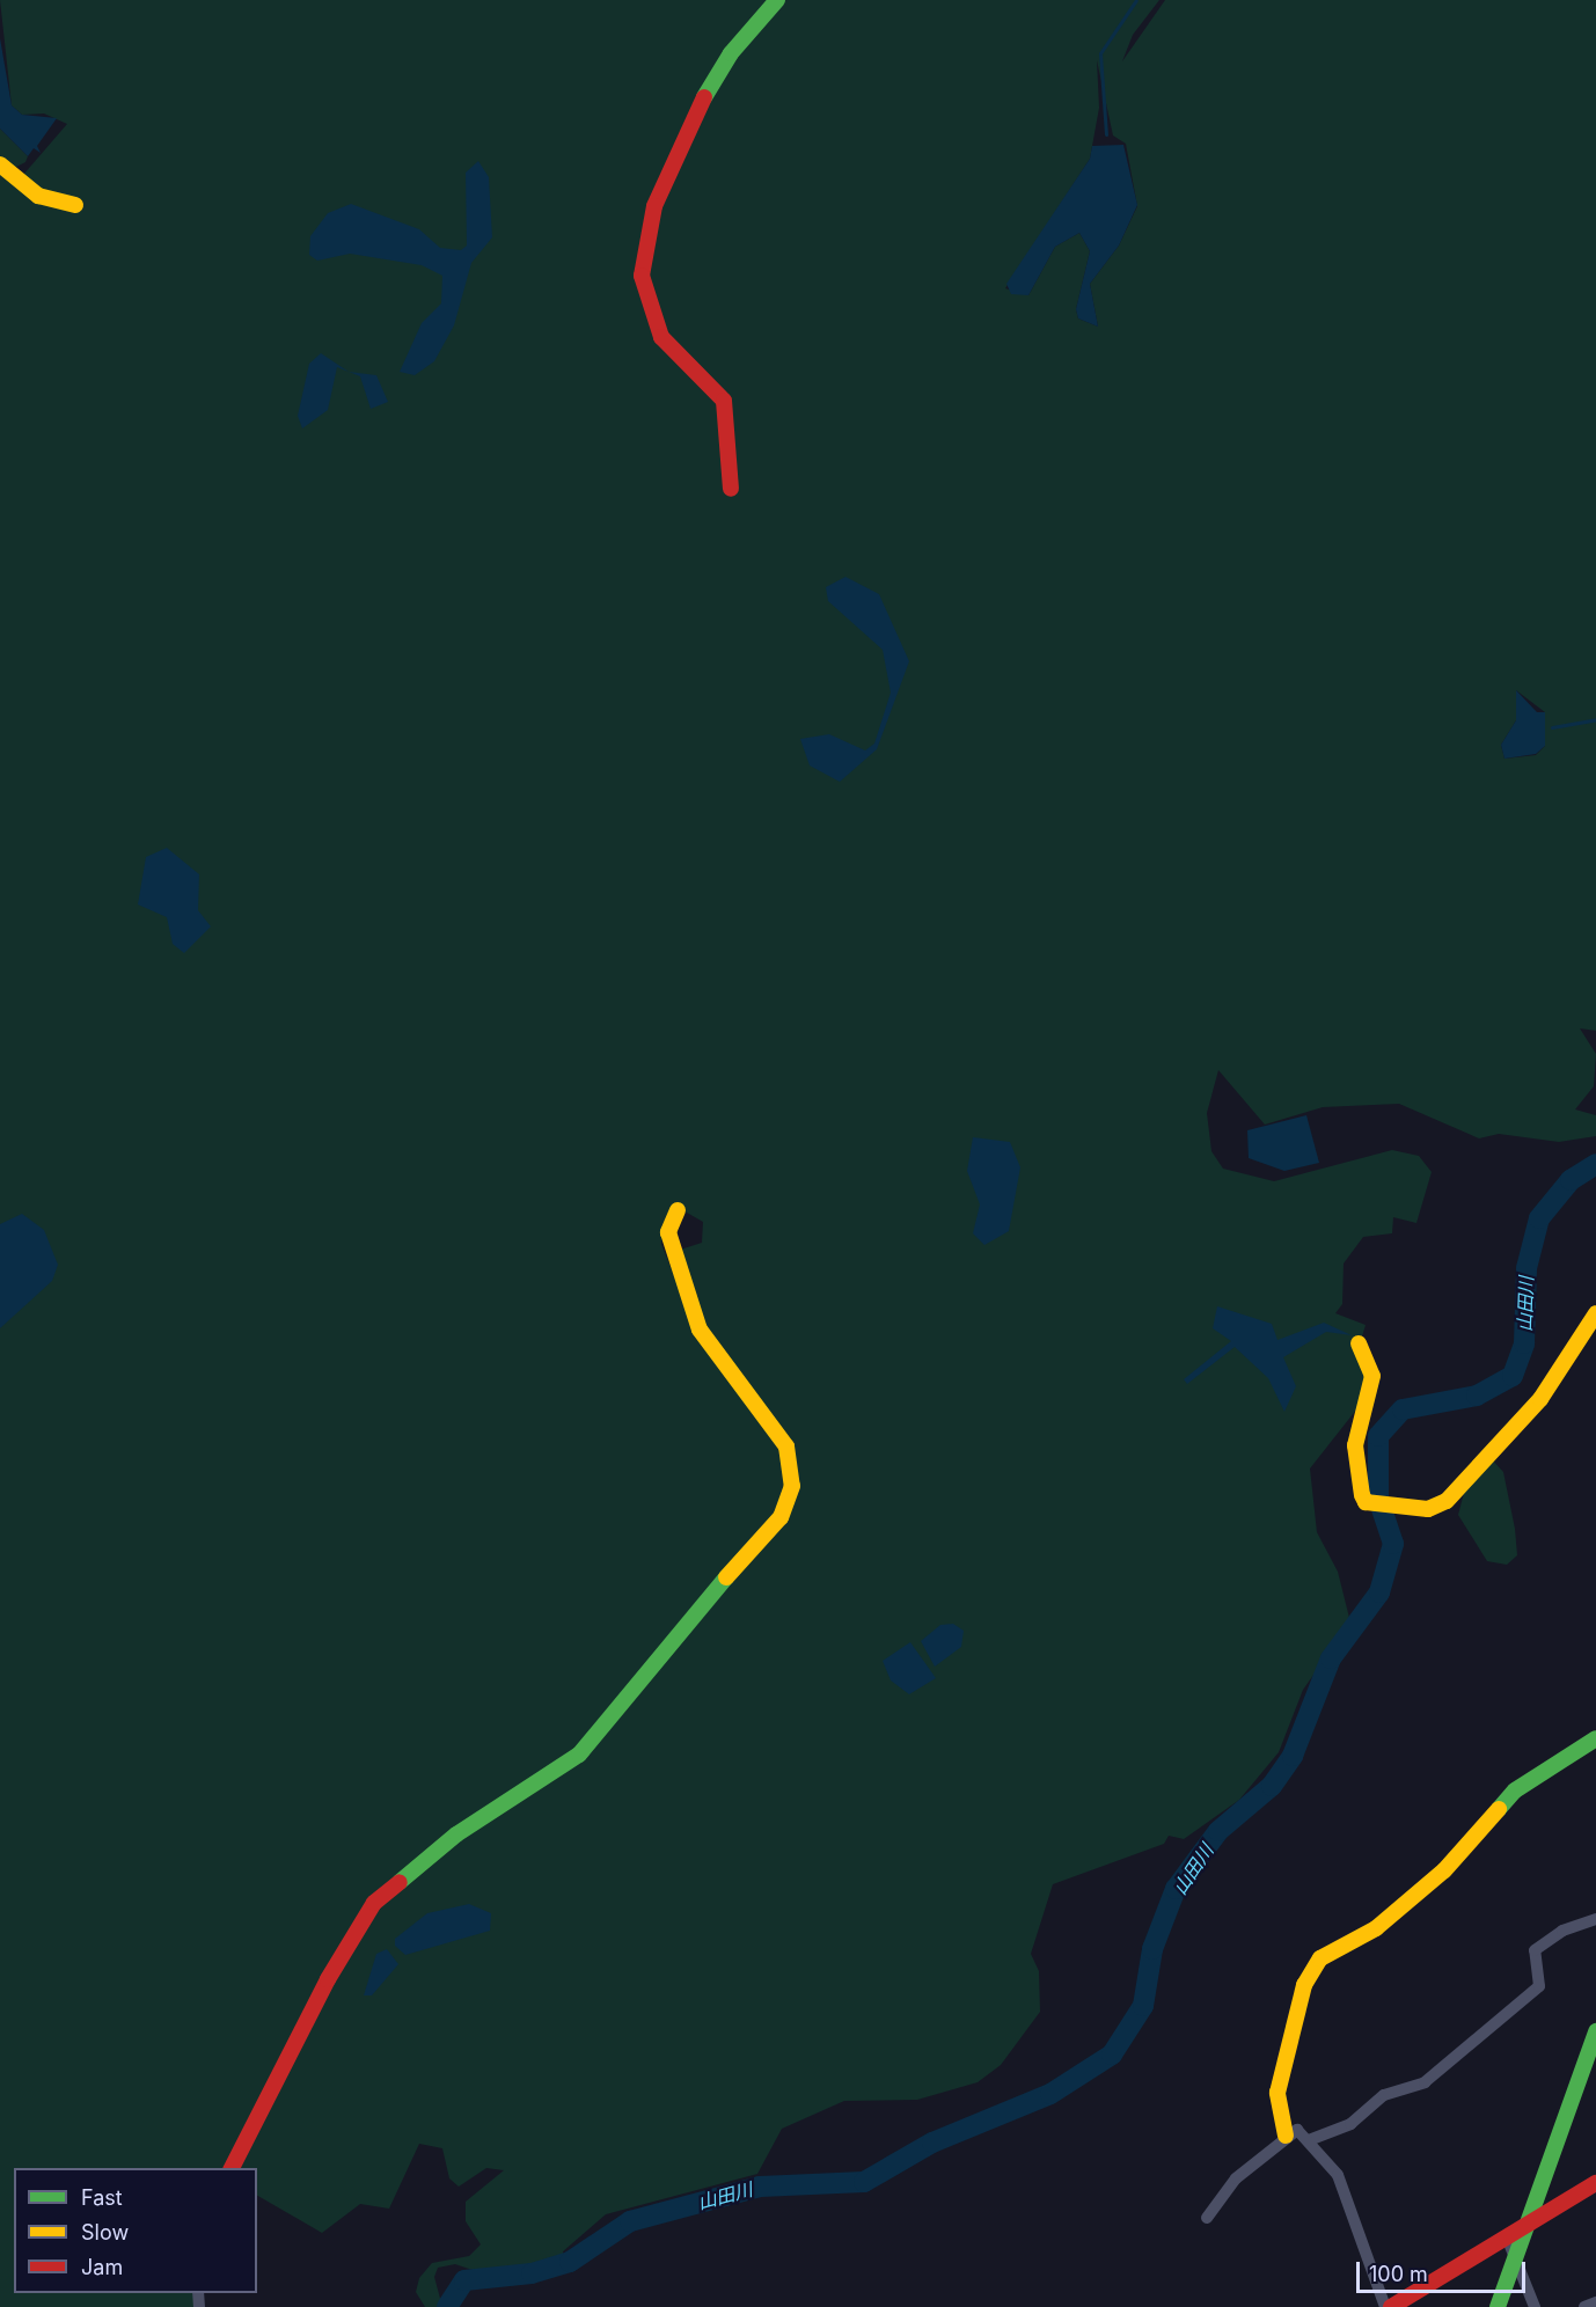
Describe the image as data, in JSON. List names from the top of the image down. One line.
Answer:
{"water":["山田川"],"legend":["Fast","Slow","Jam"],"scale_bar":"100 m"}
